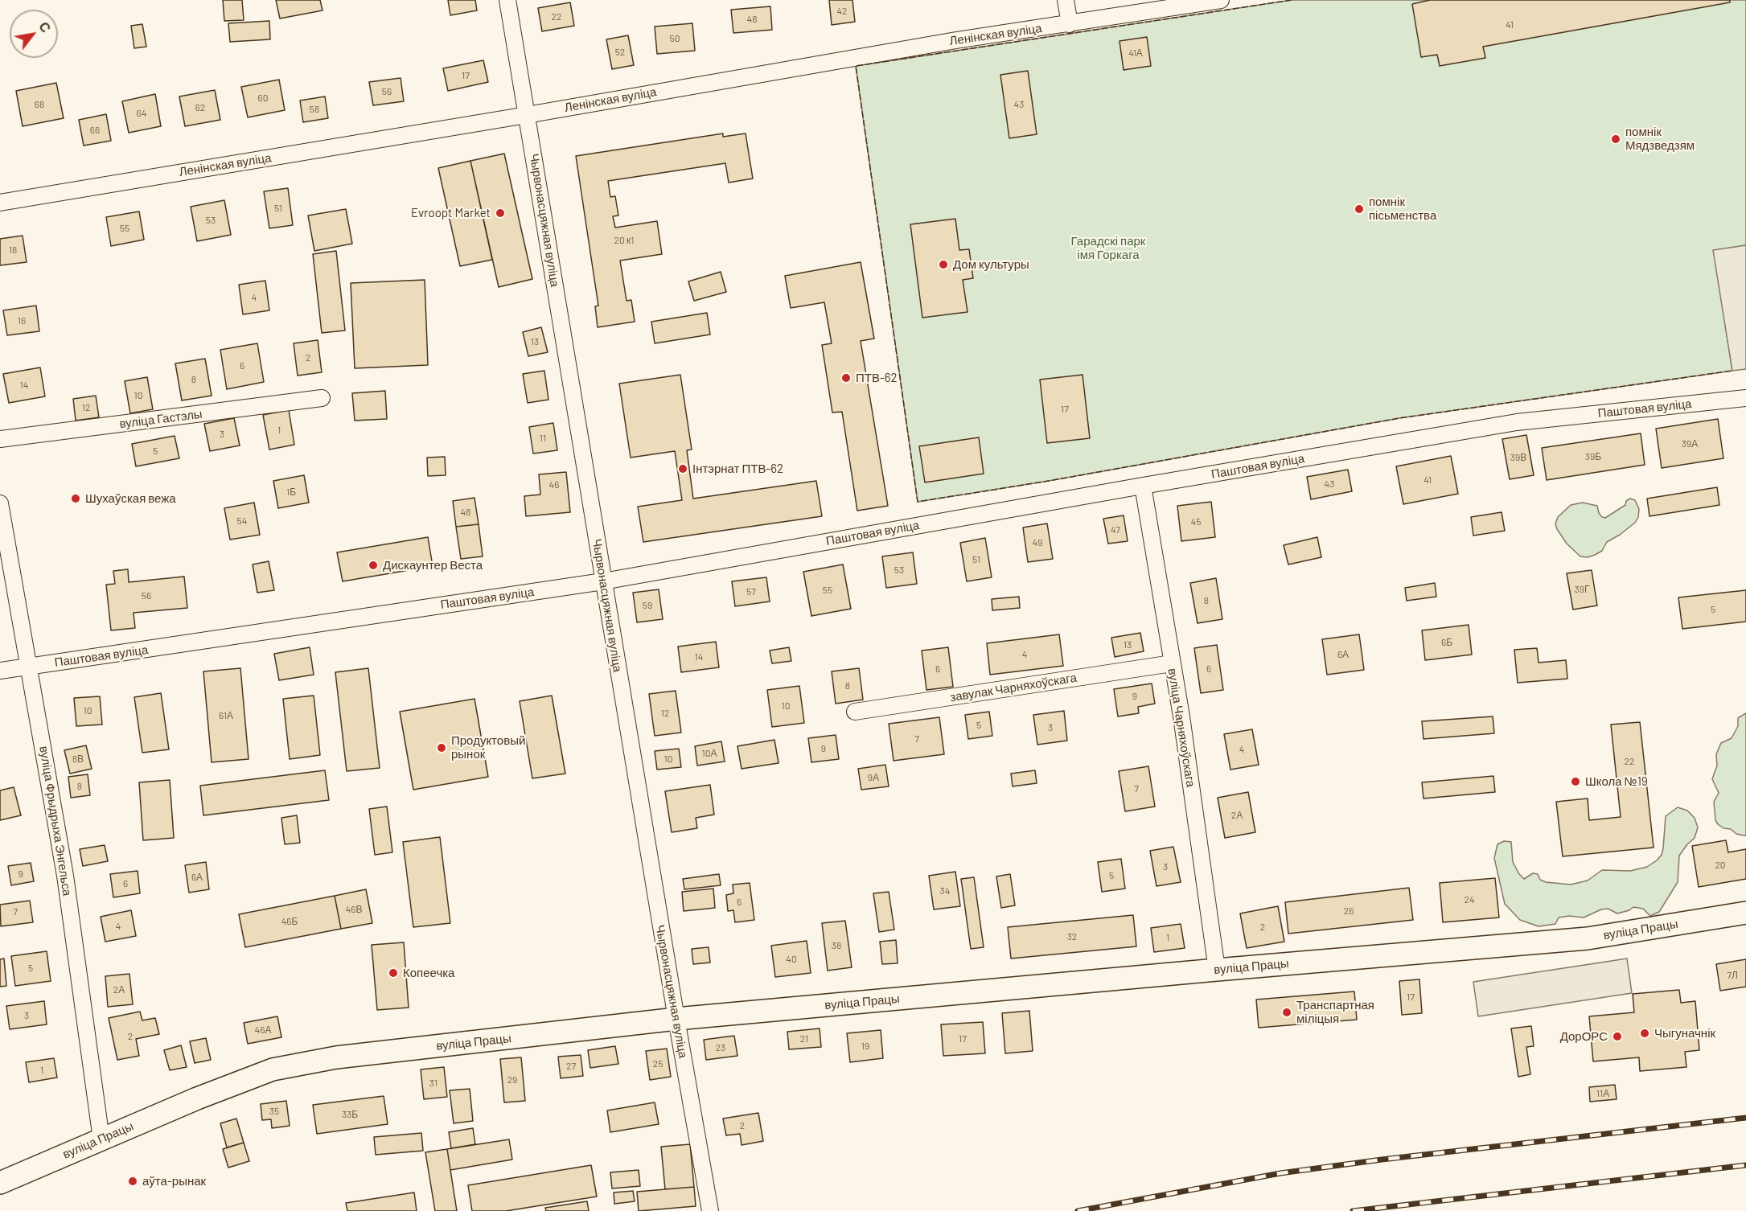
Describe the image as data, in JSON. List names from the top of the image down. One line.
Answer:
{"streets":{"main road":["вуліца Працы"],"street":["Ленінская вуліца","Чырвонасцяжная вуліца","Паштовая вуліца","вуліца Гастэлы","завулак Чарняхоўскага","вуліца Чарняхоўскага","вуліца Фрыдрыха Энгельса"]},"crossings":[["Ленінская вуліца","Чырвонасцяжная вуліца"],["Чырвонасцяжная вуліца","Паштовая вуліца"],["Чырвонасцяжная вуліца","вуліца Працы"],["Паштовая вуліца","вуліца Чарняхоўскага"],["Паштовая вуліца","вуліца Фрыдрыха Энгельса"],["завулак Чарняхоўскага","вуліца Чарняхоўскага"],["вуліца Чарняхоўскага","вуліца Працы"],["вуліца Фрыдрыха Энгельса","вуліца Працы"]],"parks":["Гарадскі парк імя Горкага"],"places":["помнік Мядзведзям","помнік пісьменства","Evroopt Market","Дом культуры","ПТВ-62","Інтэрнат ПТВ-62","Шухаўская вежа","Дискаунтер Веста","Продуктовый рынок","Школа №19","Копеечка","Транспартная міліцыя","Чыгуначнік","ДорОРС","аўта-рынак"],"house_numbers":["42","22","48","41","50","52","41А","17","56","60","68","43","62","58","64","66","51","53","55","20 к1","18","4","16","13","2","6","8","14","10","12","17","1","3","11","39А","5","39Б","39В","41","43","46","1Б","48","54","45","47","49","51","53","39Г","55","57","56","8","59","5","6Б","13","4","6А","14","6","6","8","9","10","10","12","61А","5","3","7","9","4","10А","8В","10","22","9А","8","7","2А","20","3","9","5","6А","6","34","24","6","46В","26","7","46Б","4","2","32","1","38","40","5","7Л","2А","17","3","46А","2","21","17","19","23","25","27","1","29","31","11А","35","33Б","2"],"north":"top right"}
